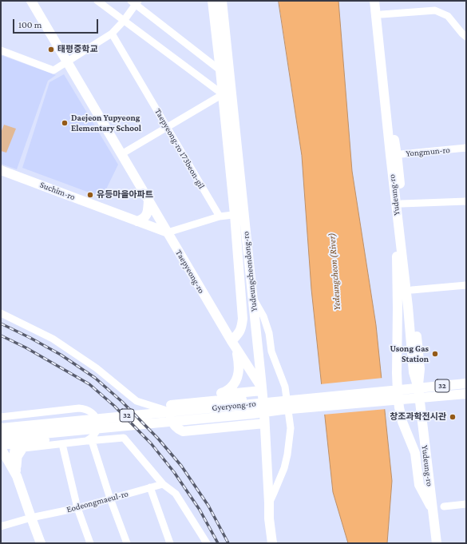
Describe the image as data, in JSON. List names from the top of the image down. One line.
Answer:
{"streets":{"main road":["Suchim-ro","Yudeung-ro","Taepyeong-ro","Yudeungcheondong-ro","32","Gyeryong-ro"],"street":["Taepyeong-ro 173beon-gil","Yongmun-ro","Eodeongmaeul-ro"]},"crossings":[["Yongmun-ro","Yudeung-ro"],["Suchim-ro","Taepyeong-ro"],["Yudeung-ro","Gyeryong-ro"],["Taepyeong-ro","Yudeungcheondong-ro"],["Yudeungcheondong-ro","Gyeryong-ro"]],"water":["Yedeungcheon (River)"],"places":["태평중학교","Daejeon Yupyeong Elementary School","유등마을아파트","Usong Gas Station","창조과학전시관"],"scale_bar":"100 m"}
